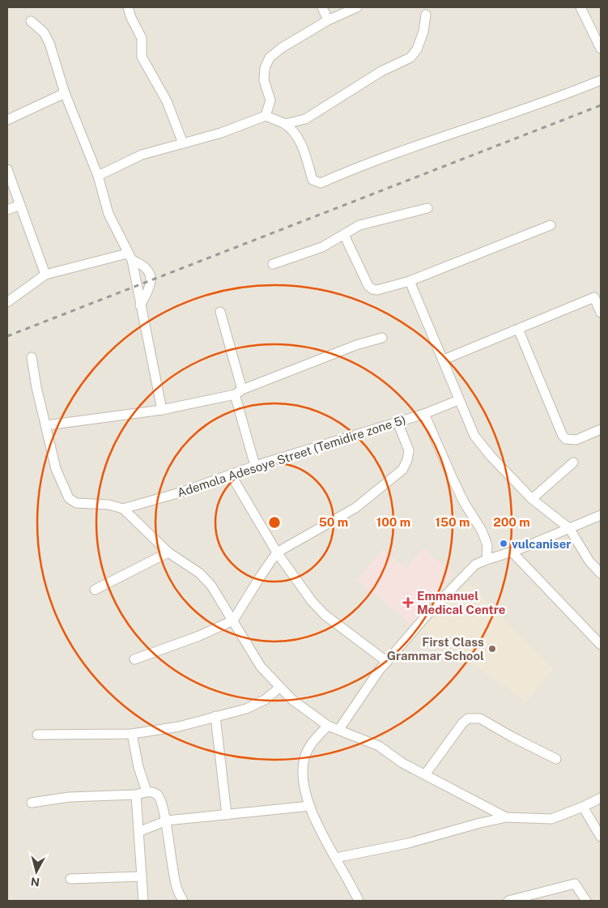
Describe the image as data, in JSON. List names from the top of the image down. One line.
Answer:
{"streets":{"street":["Ademola Adesoye Street (Temidire zone 5)"]},"places":{"other":["vulcaniser","First Class Grammar School"],"health":["Emmanuel Medical Centre"]},"north":"bottom","rings":["50 m","100 m","150 m","200 m"]}
